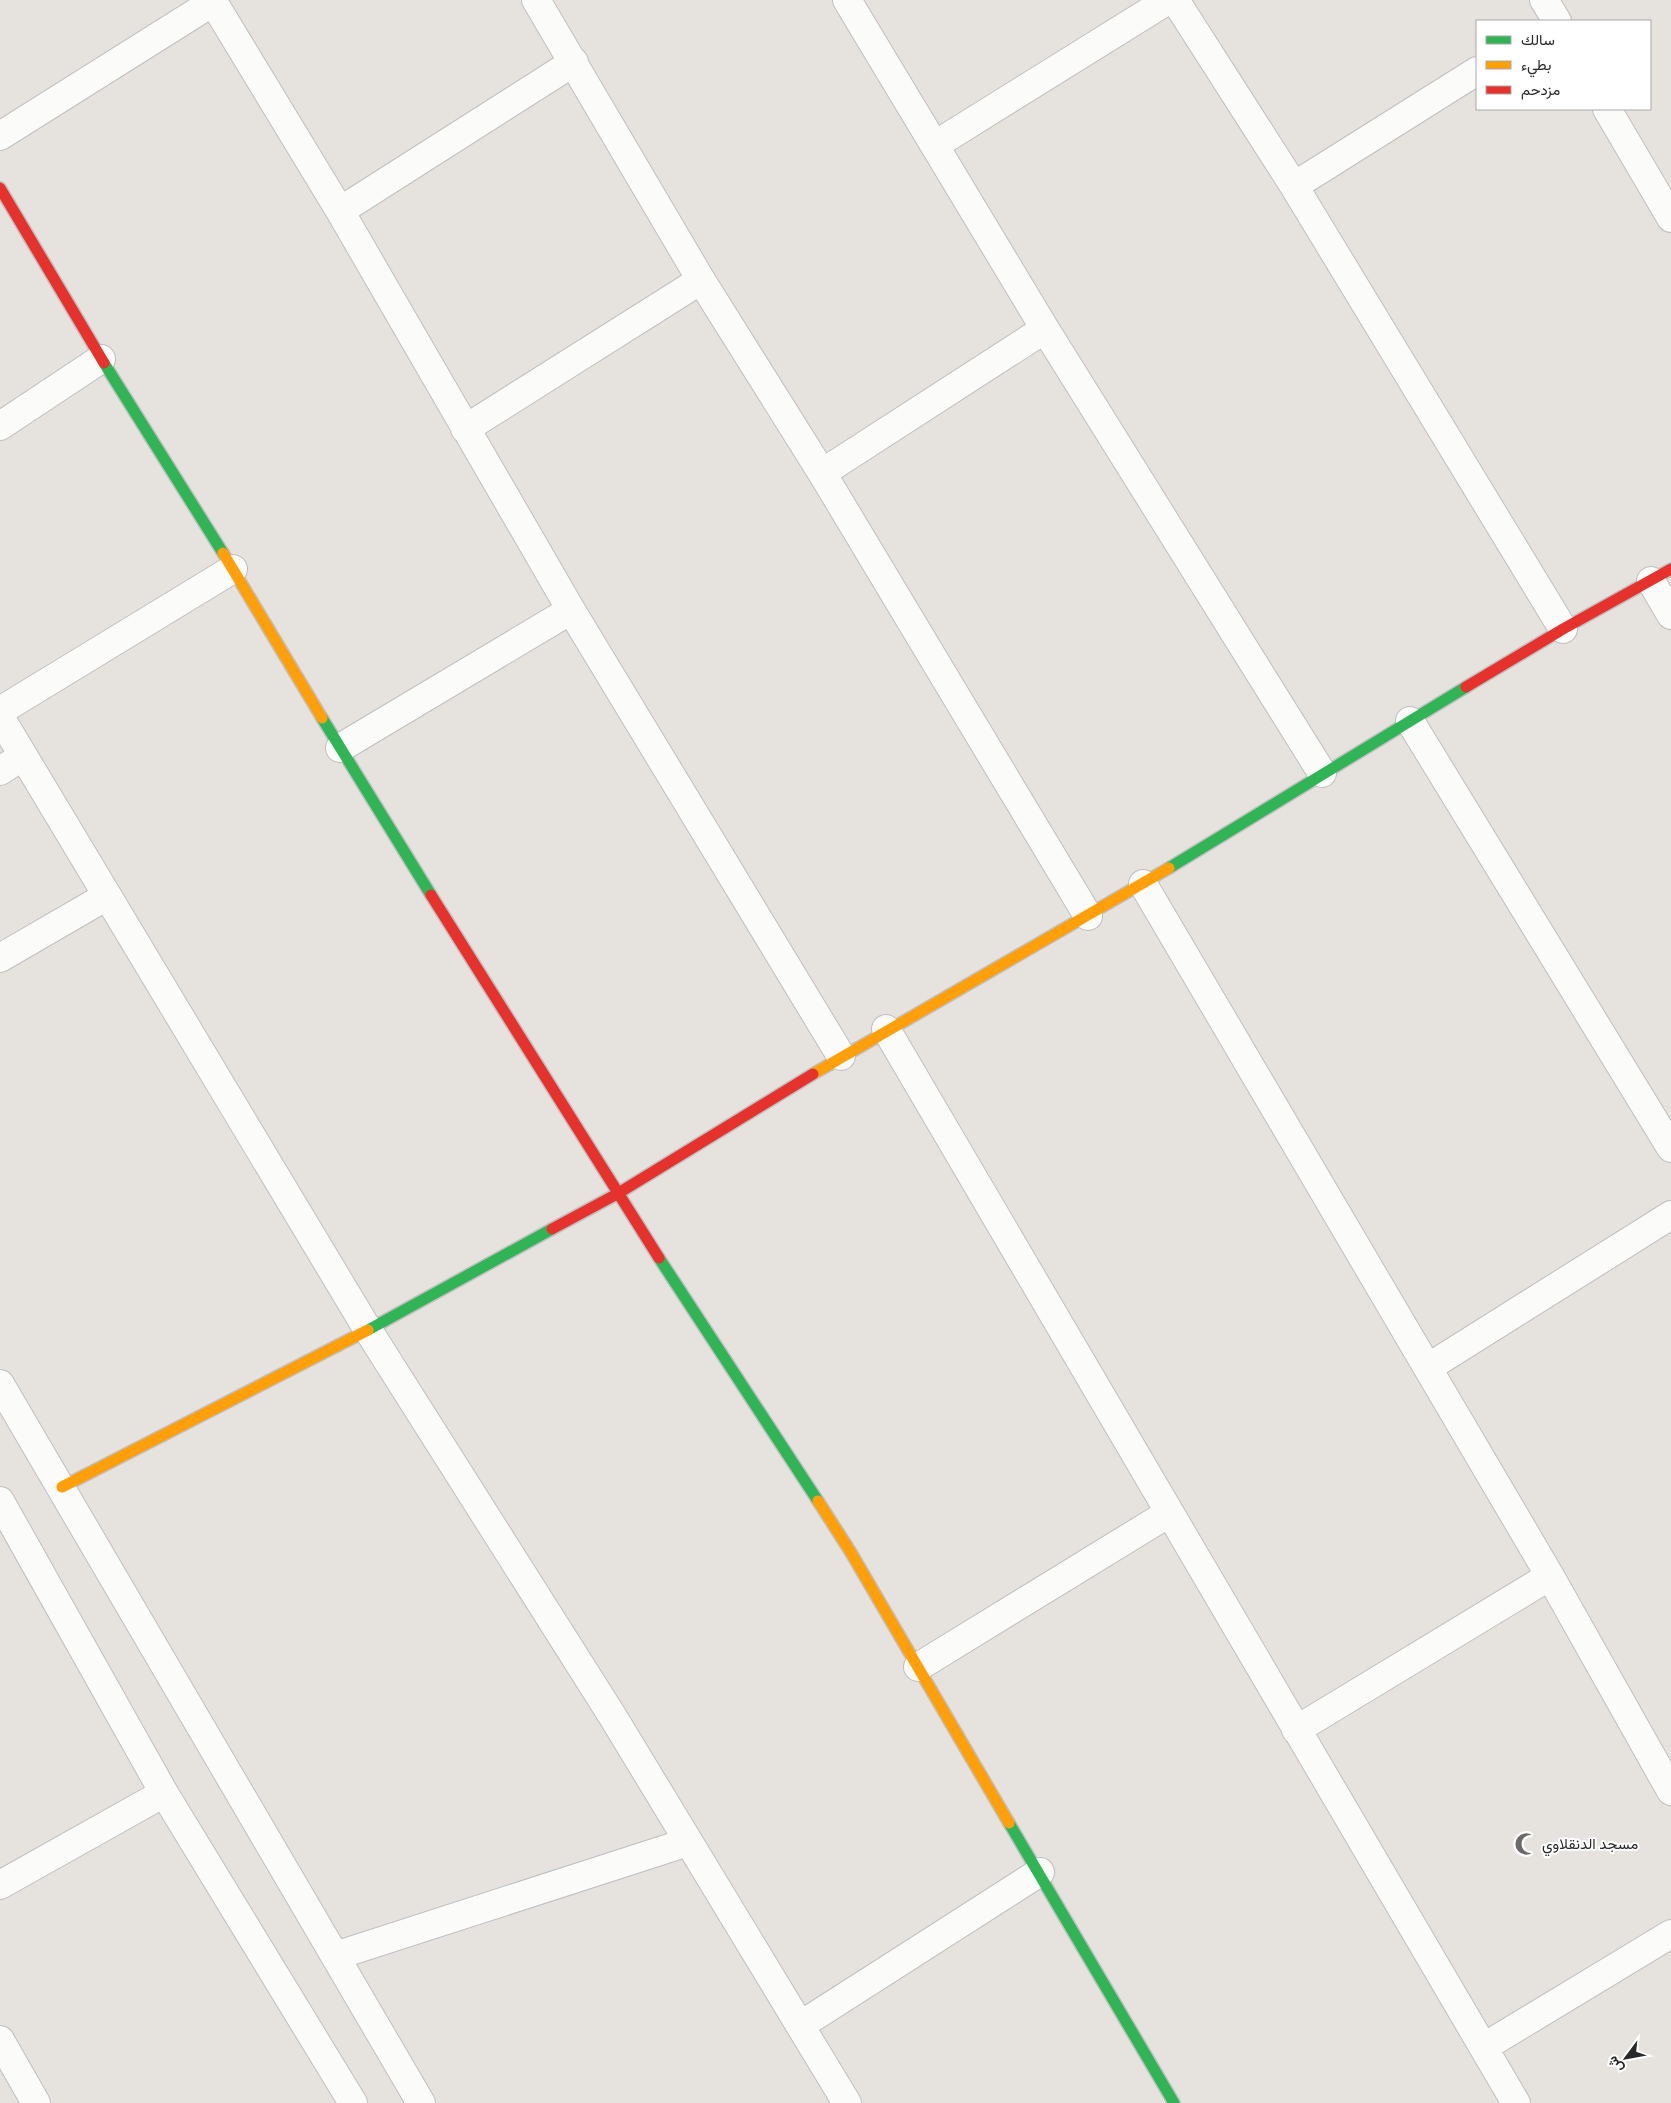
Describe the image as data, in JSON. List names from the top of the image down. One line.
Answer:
{"places":{"mosque":["مسجد الدنقلاوي"]},"legend":["سالك","بطيء","مزدحم"],"north":"bottom left"}
